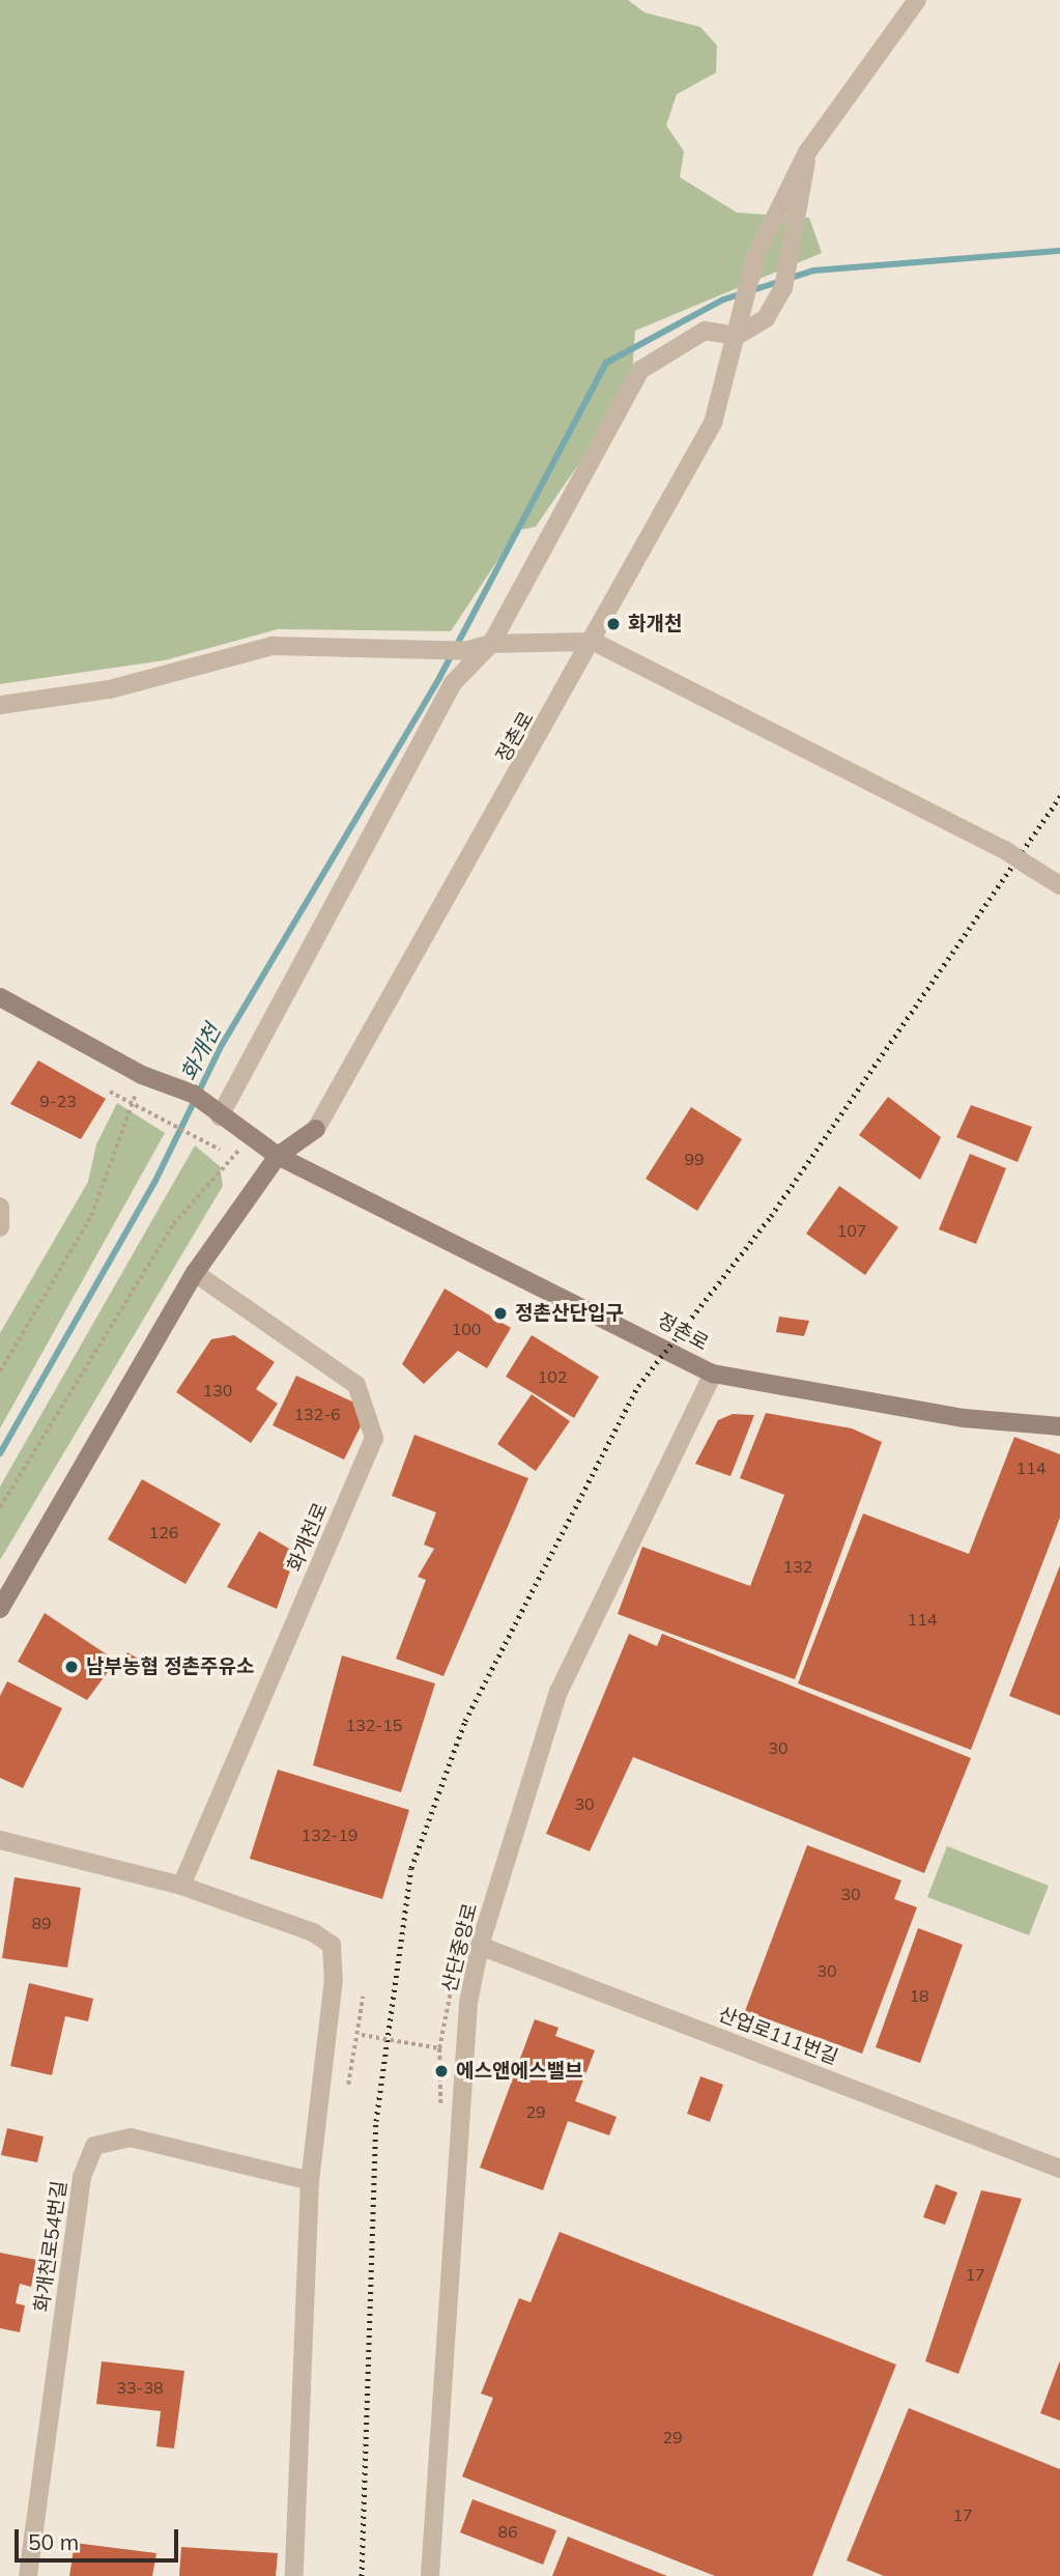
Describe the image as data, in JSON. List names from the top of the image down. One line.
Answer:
{"streets":{"main road":["정촌로"],"street":["화개천로","산단중앙로","산업로111번길","화개천로54번길"]},"crossings":[["정촌로","산단중앙로"],["산단중앙로","산업로111번길"]],"water":["화개천"],"places":["화개천","정촌산단입구","남부농협 정촌주유소","에스앤에스밸브"],"house_numbers":["9-23","99","107","100","102","130","132-6","114","126","132","114","132-15","30","30","132-19","30","89","30","18","29","17","33-38","29","17","86"],"scale_bar":"50 m"}
